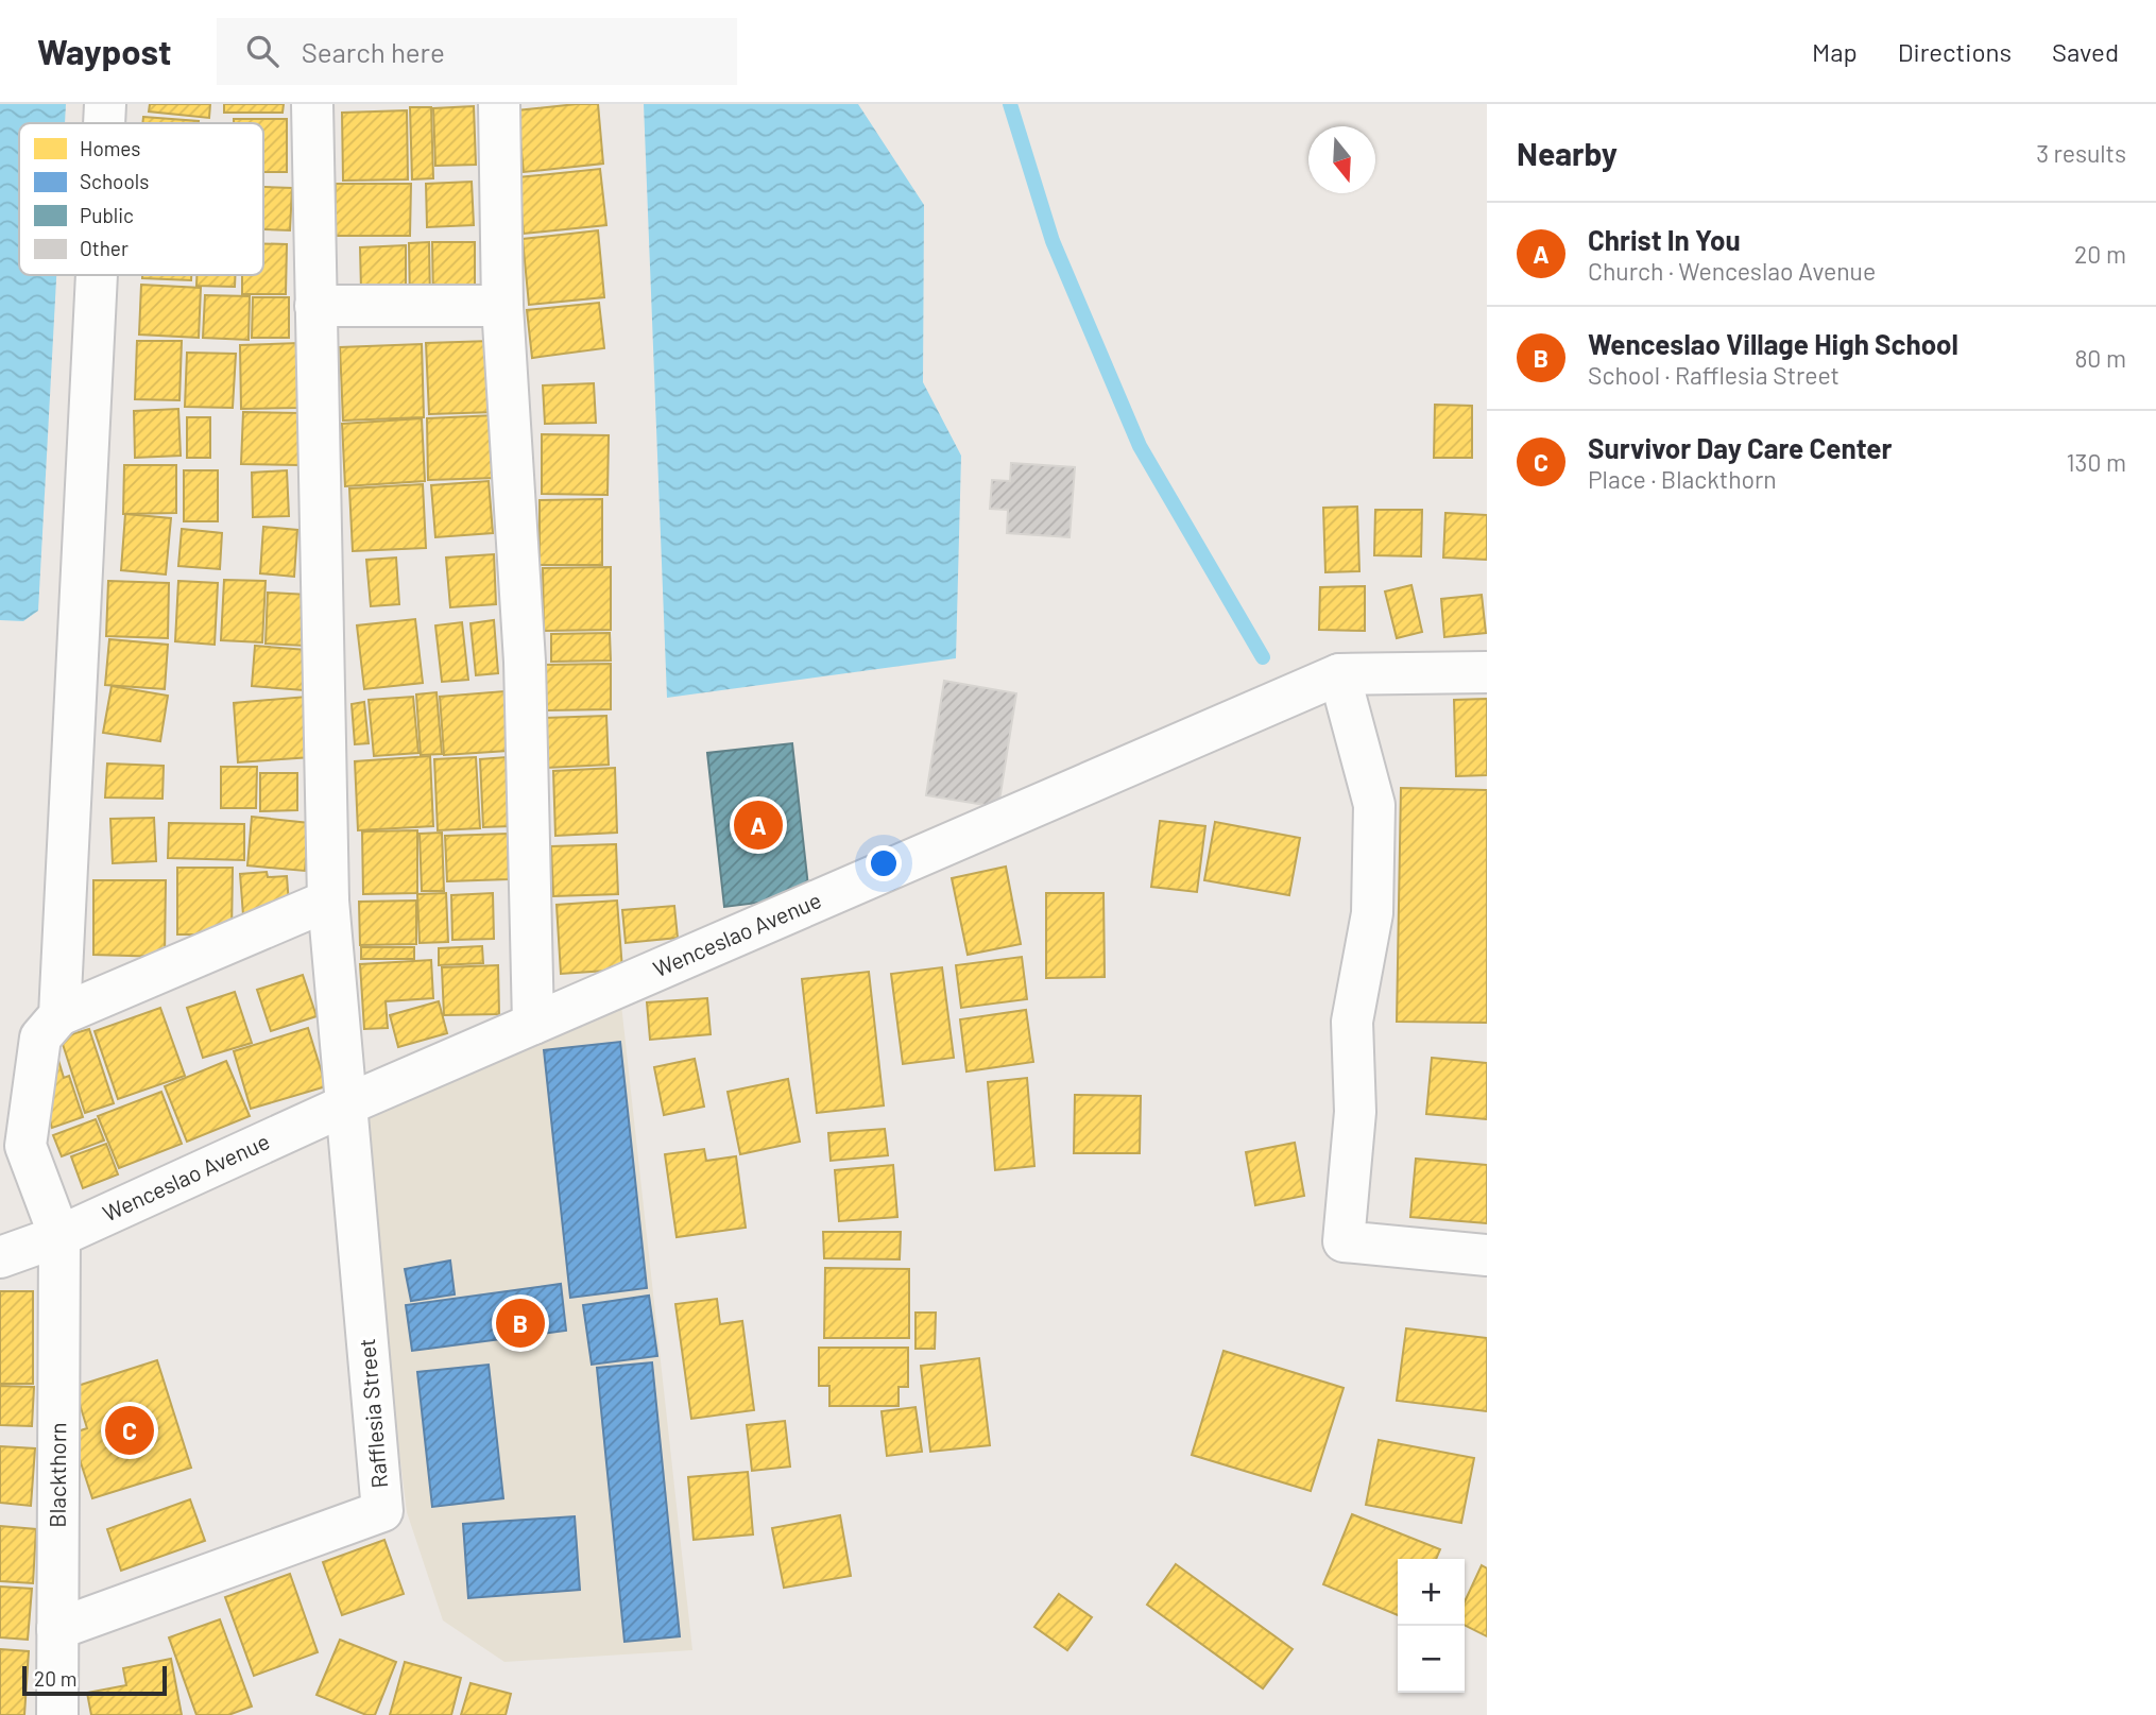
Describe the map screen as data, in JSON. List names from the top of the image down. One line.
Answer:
{"streets":{"street":["Wenceslao Avenue","Rafflesia Street","Blackthorn"]},"crossings":[["Wenceslao Avenue","Rafflesia Street"],["Wenceslao Avenue","Blackthorn"],["Rafflesia Street","Blackthorn"]],"legend":["Homes","Schools","Public","Other"],"scale_bar":"20 m","north":"bottom","page":{"header":"Waypost","search":"Search here","nav":["Map","Directions","Saved"],"heading":["Nearby","3 results"],"list":[{"mark":"A","name":"Christ In You","note":"Church · Wenceslao Avenue","value":"20 m"},{"mark":"B","name":"Wenceslao Village High School","note":"School · Rafflesia Street","value":"80 m"},{"mark":"C","name":"Survivor Day Care Center","note":"Place · Blackthorn","value":"130 m"}],"pins":["A","B","C"],"map_buttons":["+","−"],"scale":"20 m"}}
